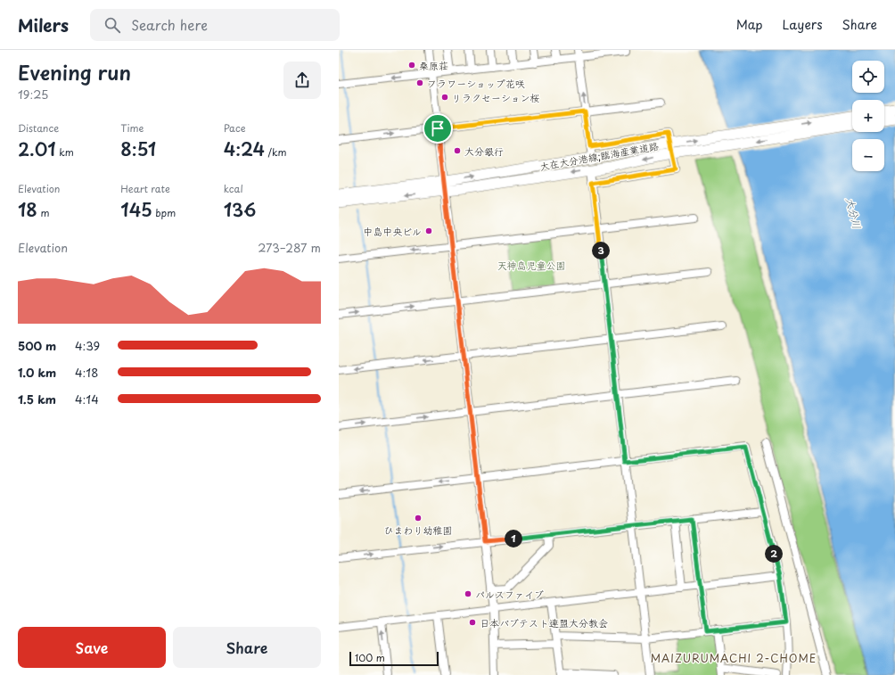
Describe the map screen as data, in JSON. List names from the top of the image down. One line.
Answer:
{"streets":{"main road":["大在大分港線;臨海産業道路"]},"districts":["MAIZURUMACHI 2-CHOME"],"water":["大分川"],"parks":["天神島児童公園"],"places":["桑原荘","フラワーショップ花咲","リラクセーション桜","大分銀行","中島中央ビル","ひまわり幼稚園","パルスファイブ","日本バブテスト連盟大分教会"],"scale_bar":"100 m","page":{"header":"Milers","search":"Search here","nav":["Map","Layers","Share"],"heading":["Evening run","19:25"],"map_buttons":["+","−"],"stats":[["Distance","2.01 km"],["Time","8:51"],["Pace","4:24 /km"],["Elevation","18 m"],["Heart rate","145 bpm"],["kcal","136"]],"chart":["Elevation","273–287 m"],"pins":["3","1","2"],"list":[{"name":"500 m","note":"4:39"},{"name":"1.0 km","note":"4:18"},{"name":"1.5 km","note":"4:14"}],"buttons":["Save","Share"],"scale":"100 m"}}
